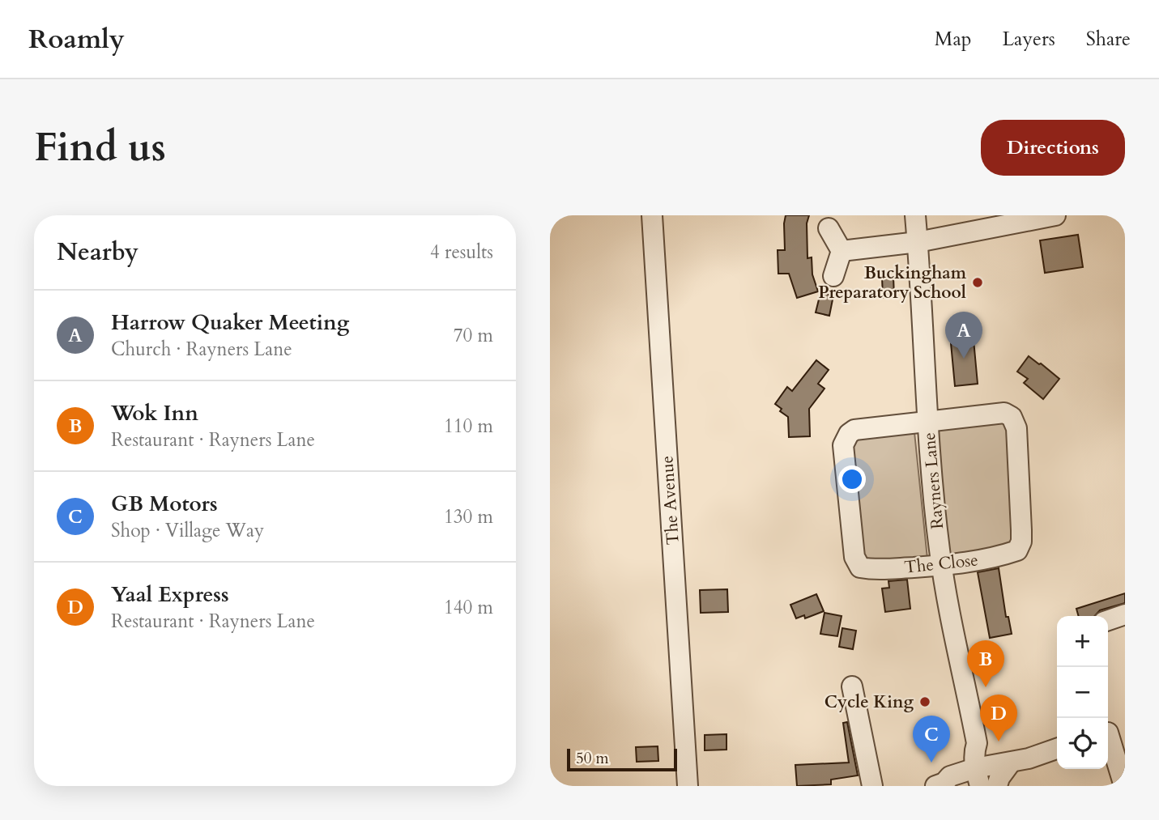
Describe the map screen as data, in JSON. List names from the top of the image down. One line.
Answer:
{"streets":{"street":["Rayners Lane","The Avenue","The Close"]},"crossings":[["Rayners Lane","The Close"]],"places":["Buckingham Preparatory School","Cycle King"],"scale_bar":"50 m","page":{"header":"Roamly","nav":["Map","Layers","Share"],"buttons":"Directions","title":"Find us","heading":["Nearby","4 results"],"list":[{"mark":"A","name":"Harrow Quaker Meeting","note":"Church · Rayners Lane","value":"70 m"},{"mark":"B","name":"Wok Inn","note":"Restaurant · Rayners Lane","value":"110 m"},{"mark":"C","name":"GB Motors","note":"Shop · Village Way","value":"130 m"},{"mark":"D","name":"Yaal Express","note":"Restaurant · Rayners Lane","value":"140 m"}],"pins":["A","B","D","C"],"map_buttons":["+","−"],"scale":"50 m"}}
